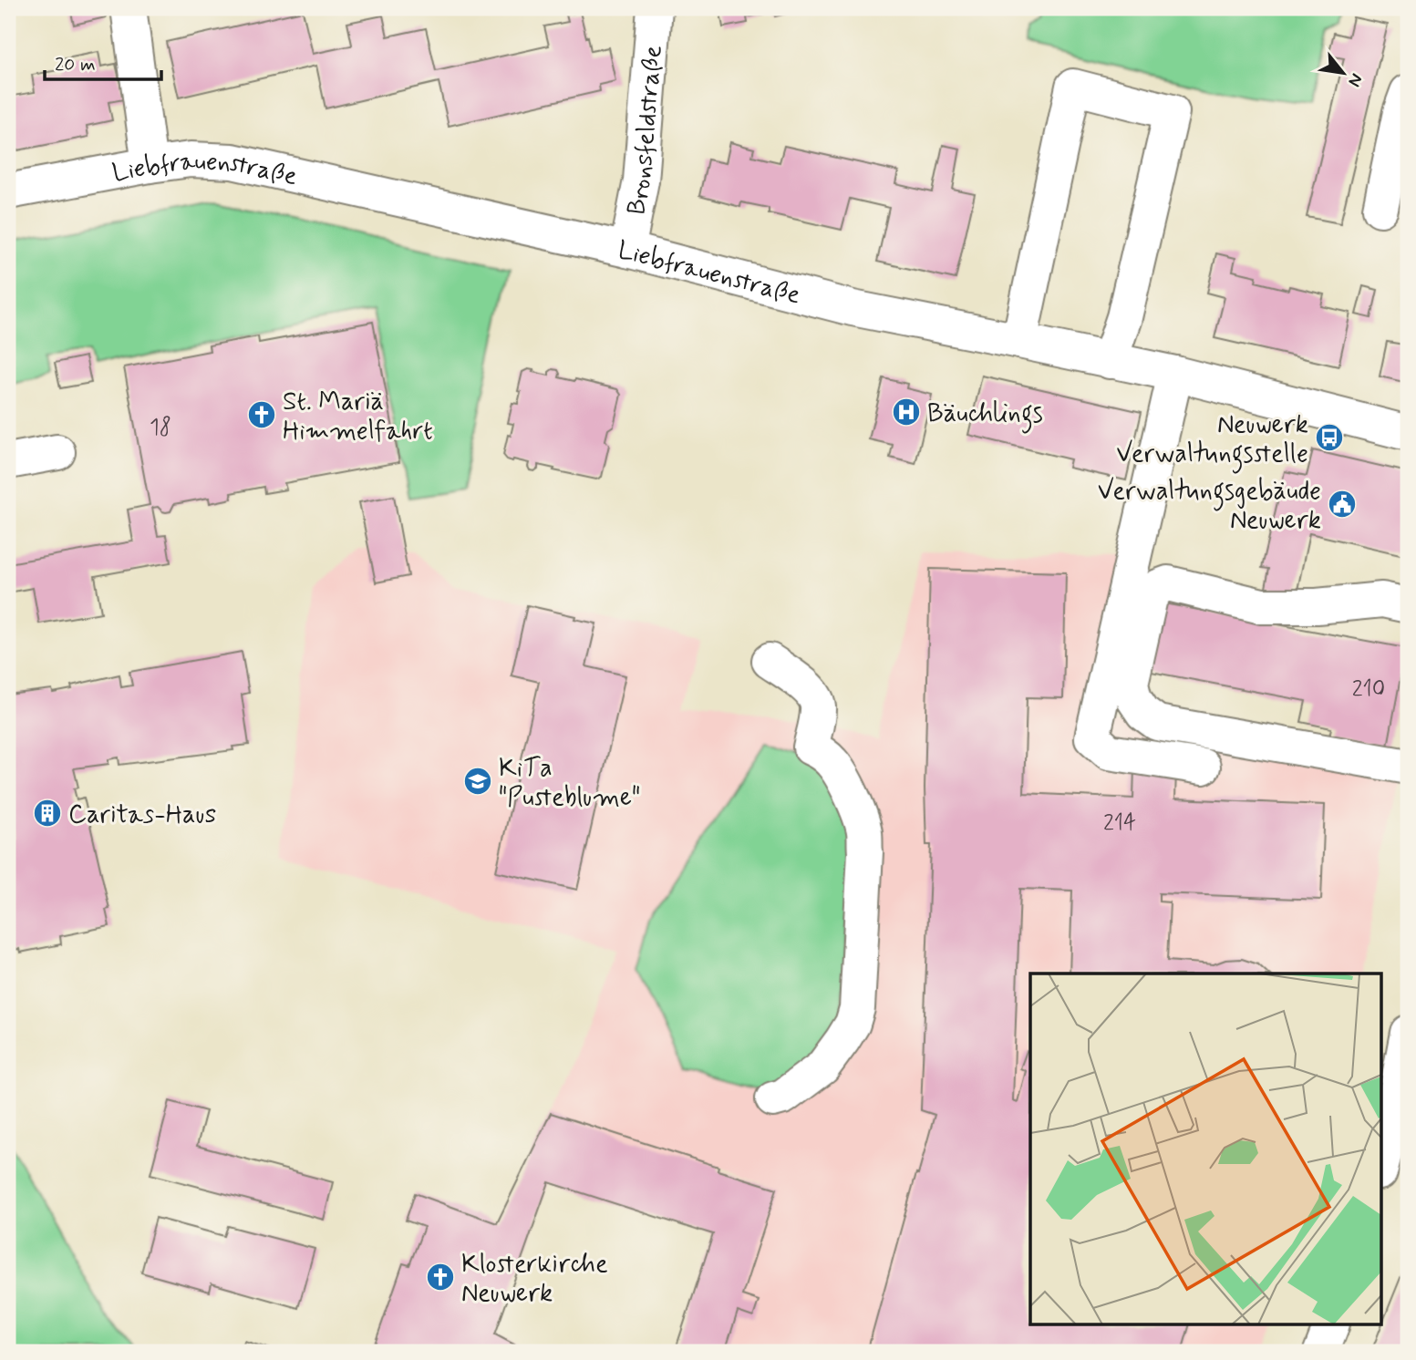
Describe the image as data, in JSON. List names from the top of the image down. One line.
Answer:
{"streets":{"street":["Bronsfeldstraße","Liebfrauenstraße"]},"crossings":[["Bronsfeldstraße","Liebfrauenstraße"]],"places":{"hospital":["Bäuchlings"],"church":["St. Mariä Himmelfahrt","Klosterkirche Neuwerk"],"bus stop":["Neuwerk Verwaltungsstelle"],"public building":["Verwaltungsgebäude Neuwerk"],"school or university":["KiTa \"Pusteblume\""],"building":["Caritas-Haus"]},"house_numbers":["18","210","214"],"scale_bar":"20 m","north":"bottom right"}
